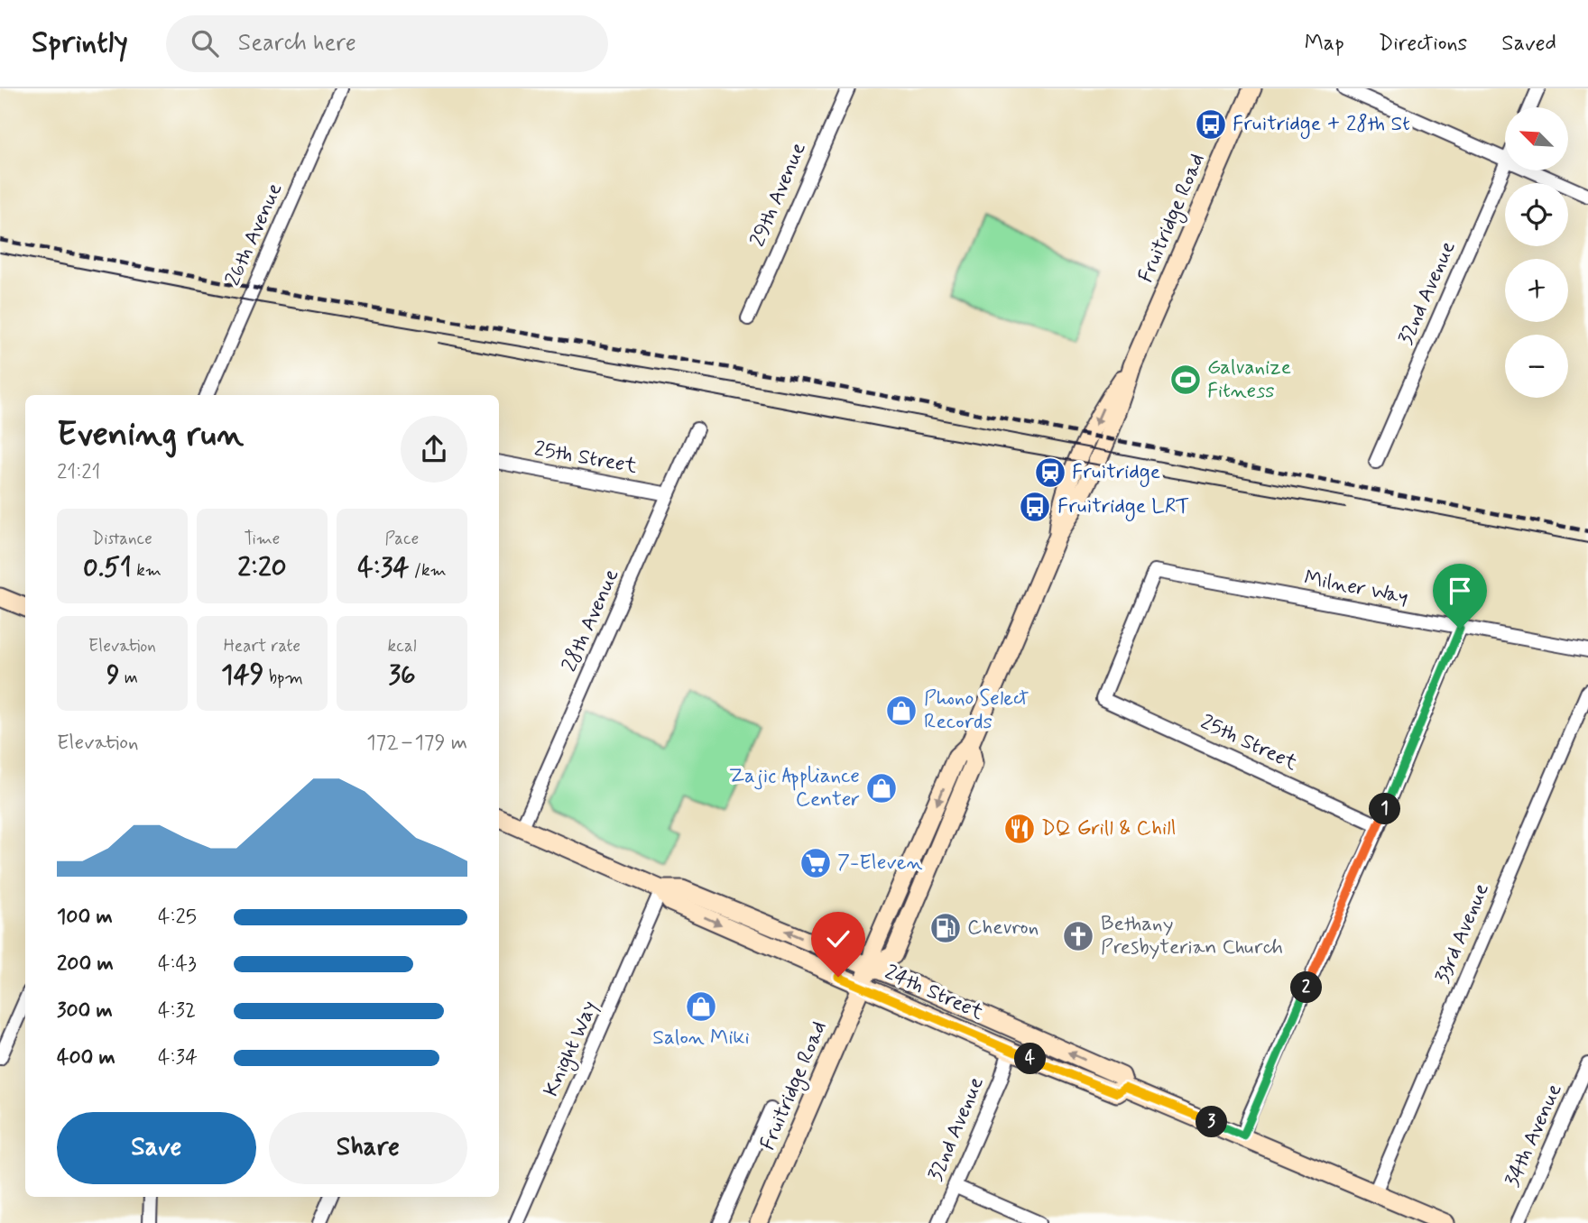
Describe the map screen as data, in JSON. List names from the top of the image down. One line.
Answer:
{"streets":{"street":["29th Avenue","Fruitridge Road","26th Avenue","32nd Avenue","25th Street","Milner Way","28th Avenue","33rd Avenue","24th Street","Knight Way","34th Avenue"]},"crossings":[["Fruitridge Road","24th Street"],["32nd Avenue","24th Street"],["25th Street","Milner Way"],["25th Street","28th Avenue"],["28th Avenue","24th Street"],["33rd Avenue","24th Street"],["24th Street","Knight Way"]],"places":{"bus stop":["Fruitridge + 28th St","Fruitridge LRT"],"sports":["Galvanize Fitness"],"station":["Fruitridge"],"shop":["Phono Select Records","Zajic Appliance Center","Salon Miki"],"restaurant":["DQ Grill & Chill"],"supermarket":["7-Eleven"],"fuel station":["Chevron"],"church":["Bethany Presbyterian Church"]},"north":"top left","page":{"header":"Sprintly","search":"Search here","nav":["Map","Directions","Saved"],"map_buttons":["+","−"],"heading":["Evening run","21:21"],"stats":[["Distance","0.51 km"],["Time","2:20"],["Pace","4:34 /km"],["Elevation","9 m"],["Heart rate","149 bpm"],["kcal","36"]],"chart":["Elevation","172–179 m"],"pins":["1","2","4","3"],"list":[{"name":"100 m","note":"4:25"},{"name":"200 m","note":"4:43"},{"name":"300 m","note":"4:32"},{"name":"400 m","note":"4:34"}],"buttons":["Save","Share"]}}
